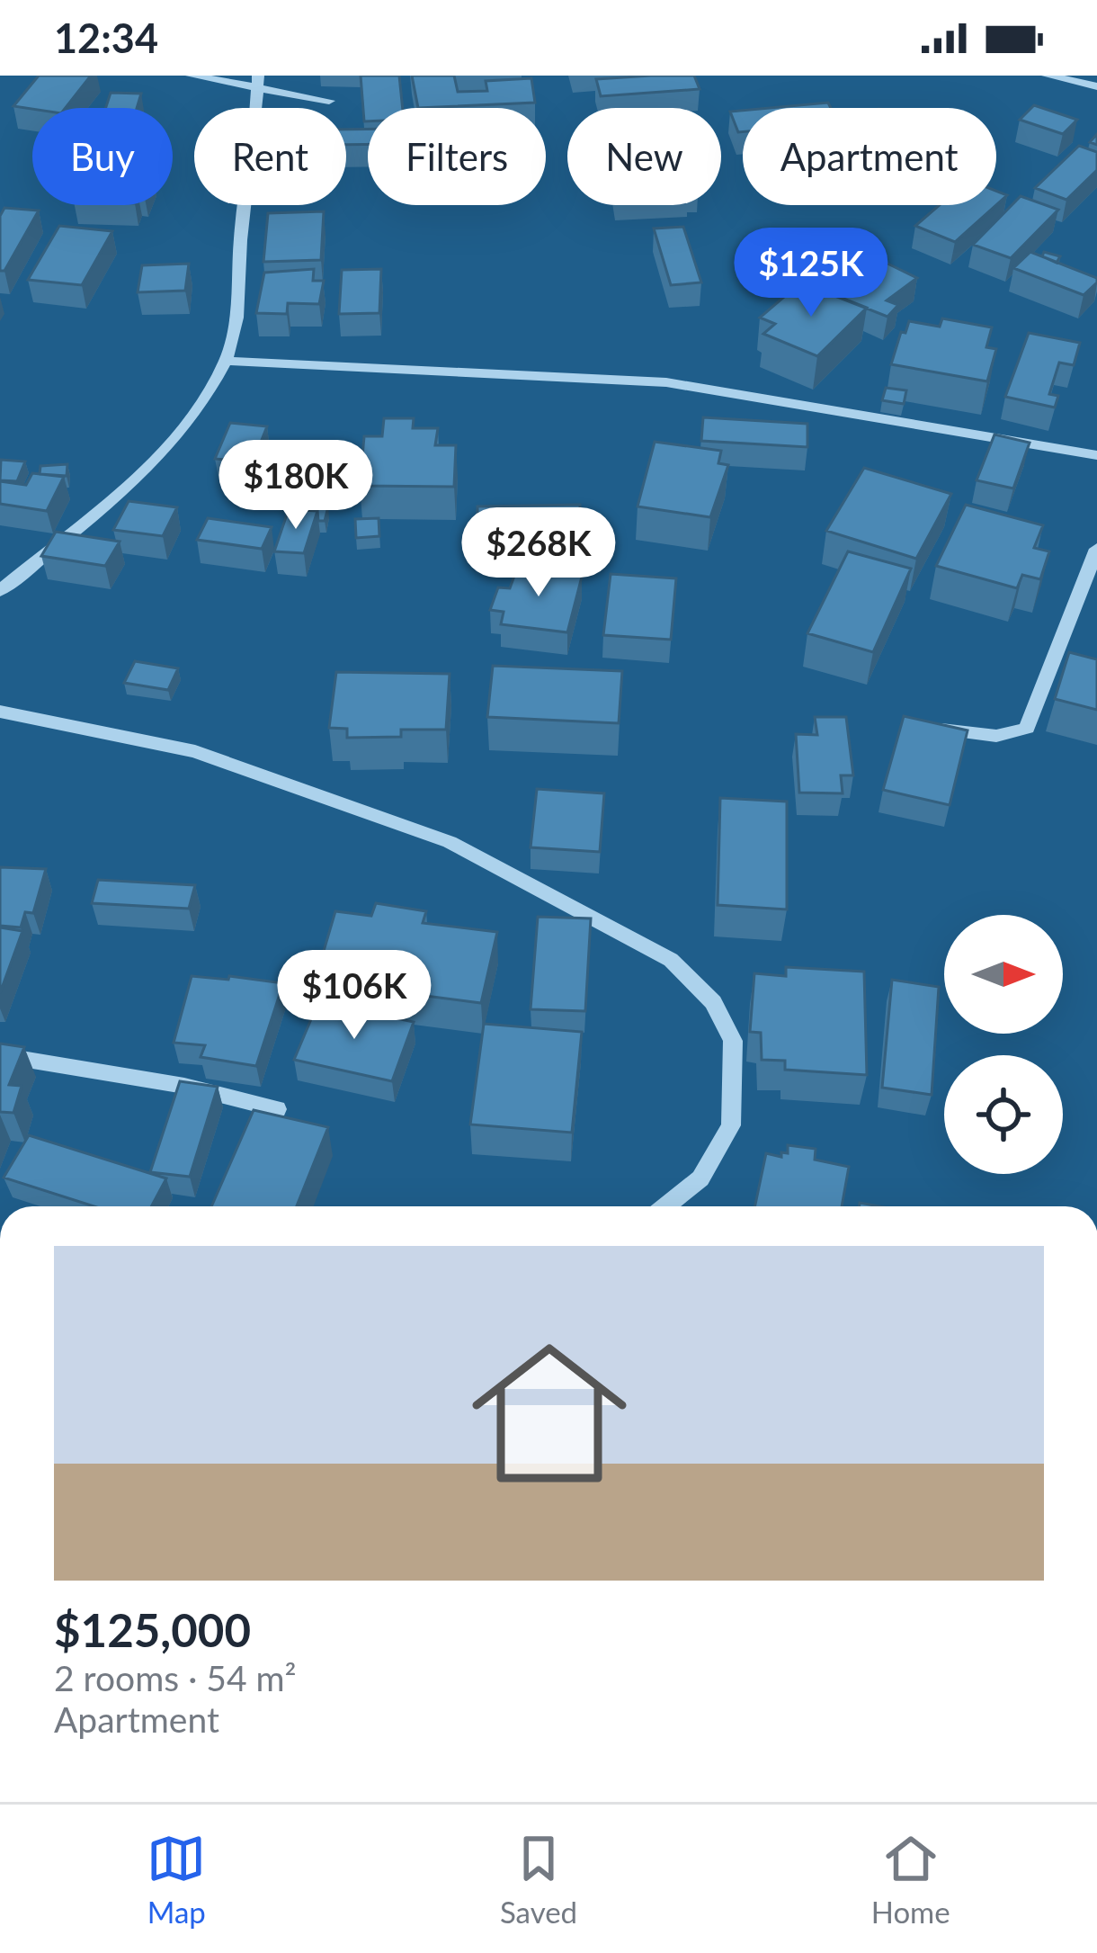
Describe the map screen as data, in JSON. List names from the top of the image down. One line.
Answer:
{"north":"right","page":{"status":"12:34","chip":["Buy","Rent","Filters","New","Apartment"],"price":["$125K","$180K","$268K","$106K"],"list":[{"name":"$125,000","note":"2 rooms · 54 m² · Apartment"}],"tabs":["Map","Saved","Home"]}}
